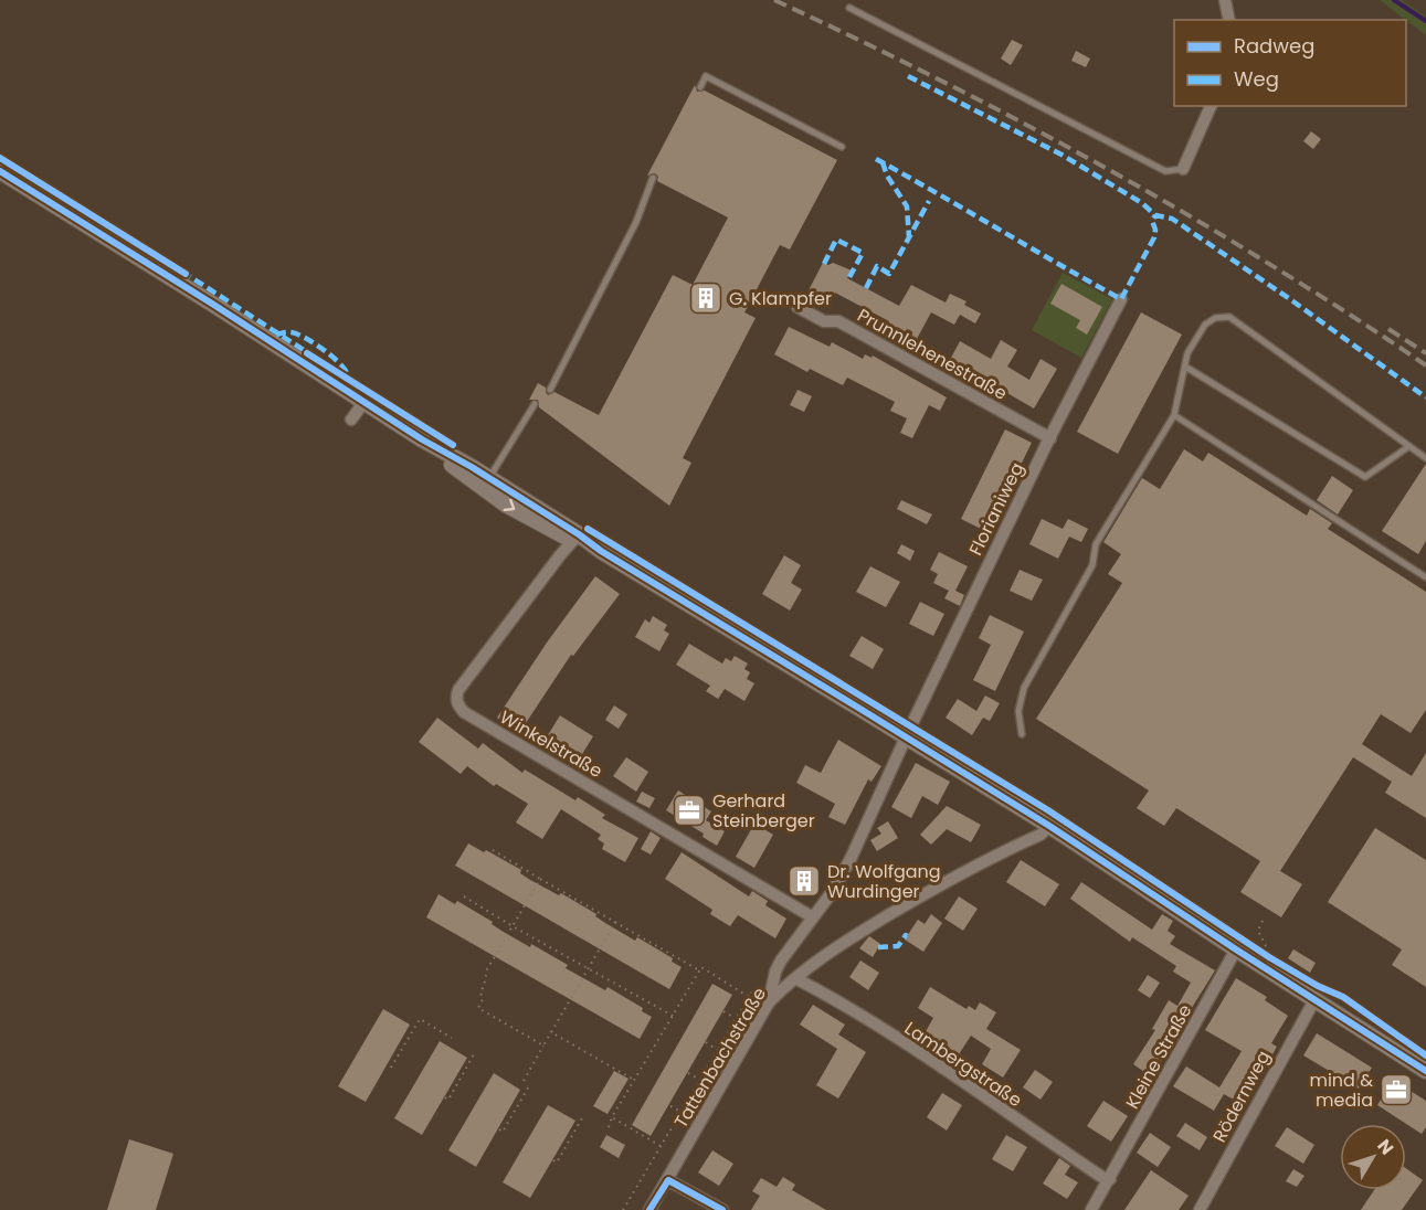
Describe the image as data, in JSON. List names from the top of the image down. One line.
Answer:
{"streets":{"street":["Prunnlehenestraße","Florianiweg","Winkelstraße","Kleine Straße","Tattenbachstraße","Lambergstraße","Rödernweg"]},"crossings":[["Prunnlehenestraße","Florianiweg"],["Kleine Straße","Lambergstraße"],["Tattenbachstraße","Lambergstraße"]],"places":{"building":["G. Klampfer","Dr. Wolfgang Wurdinger"],"office":["Gerhard Steinberger","mind & media"]},"legend":["Radweg","Weg"],"north":"top right"}
